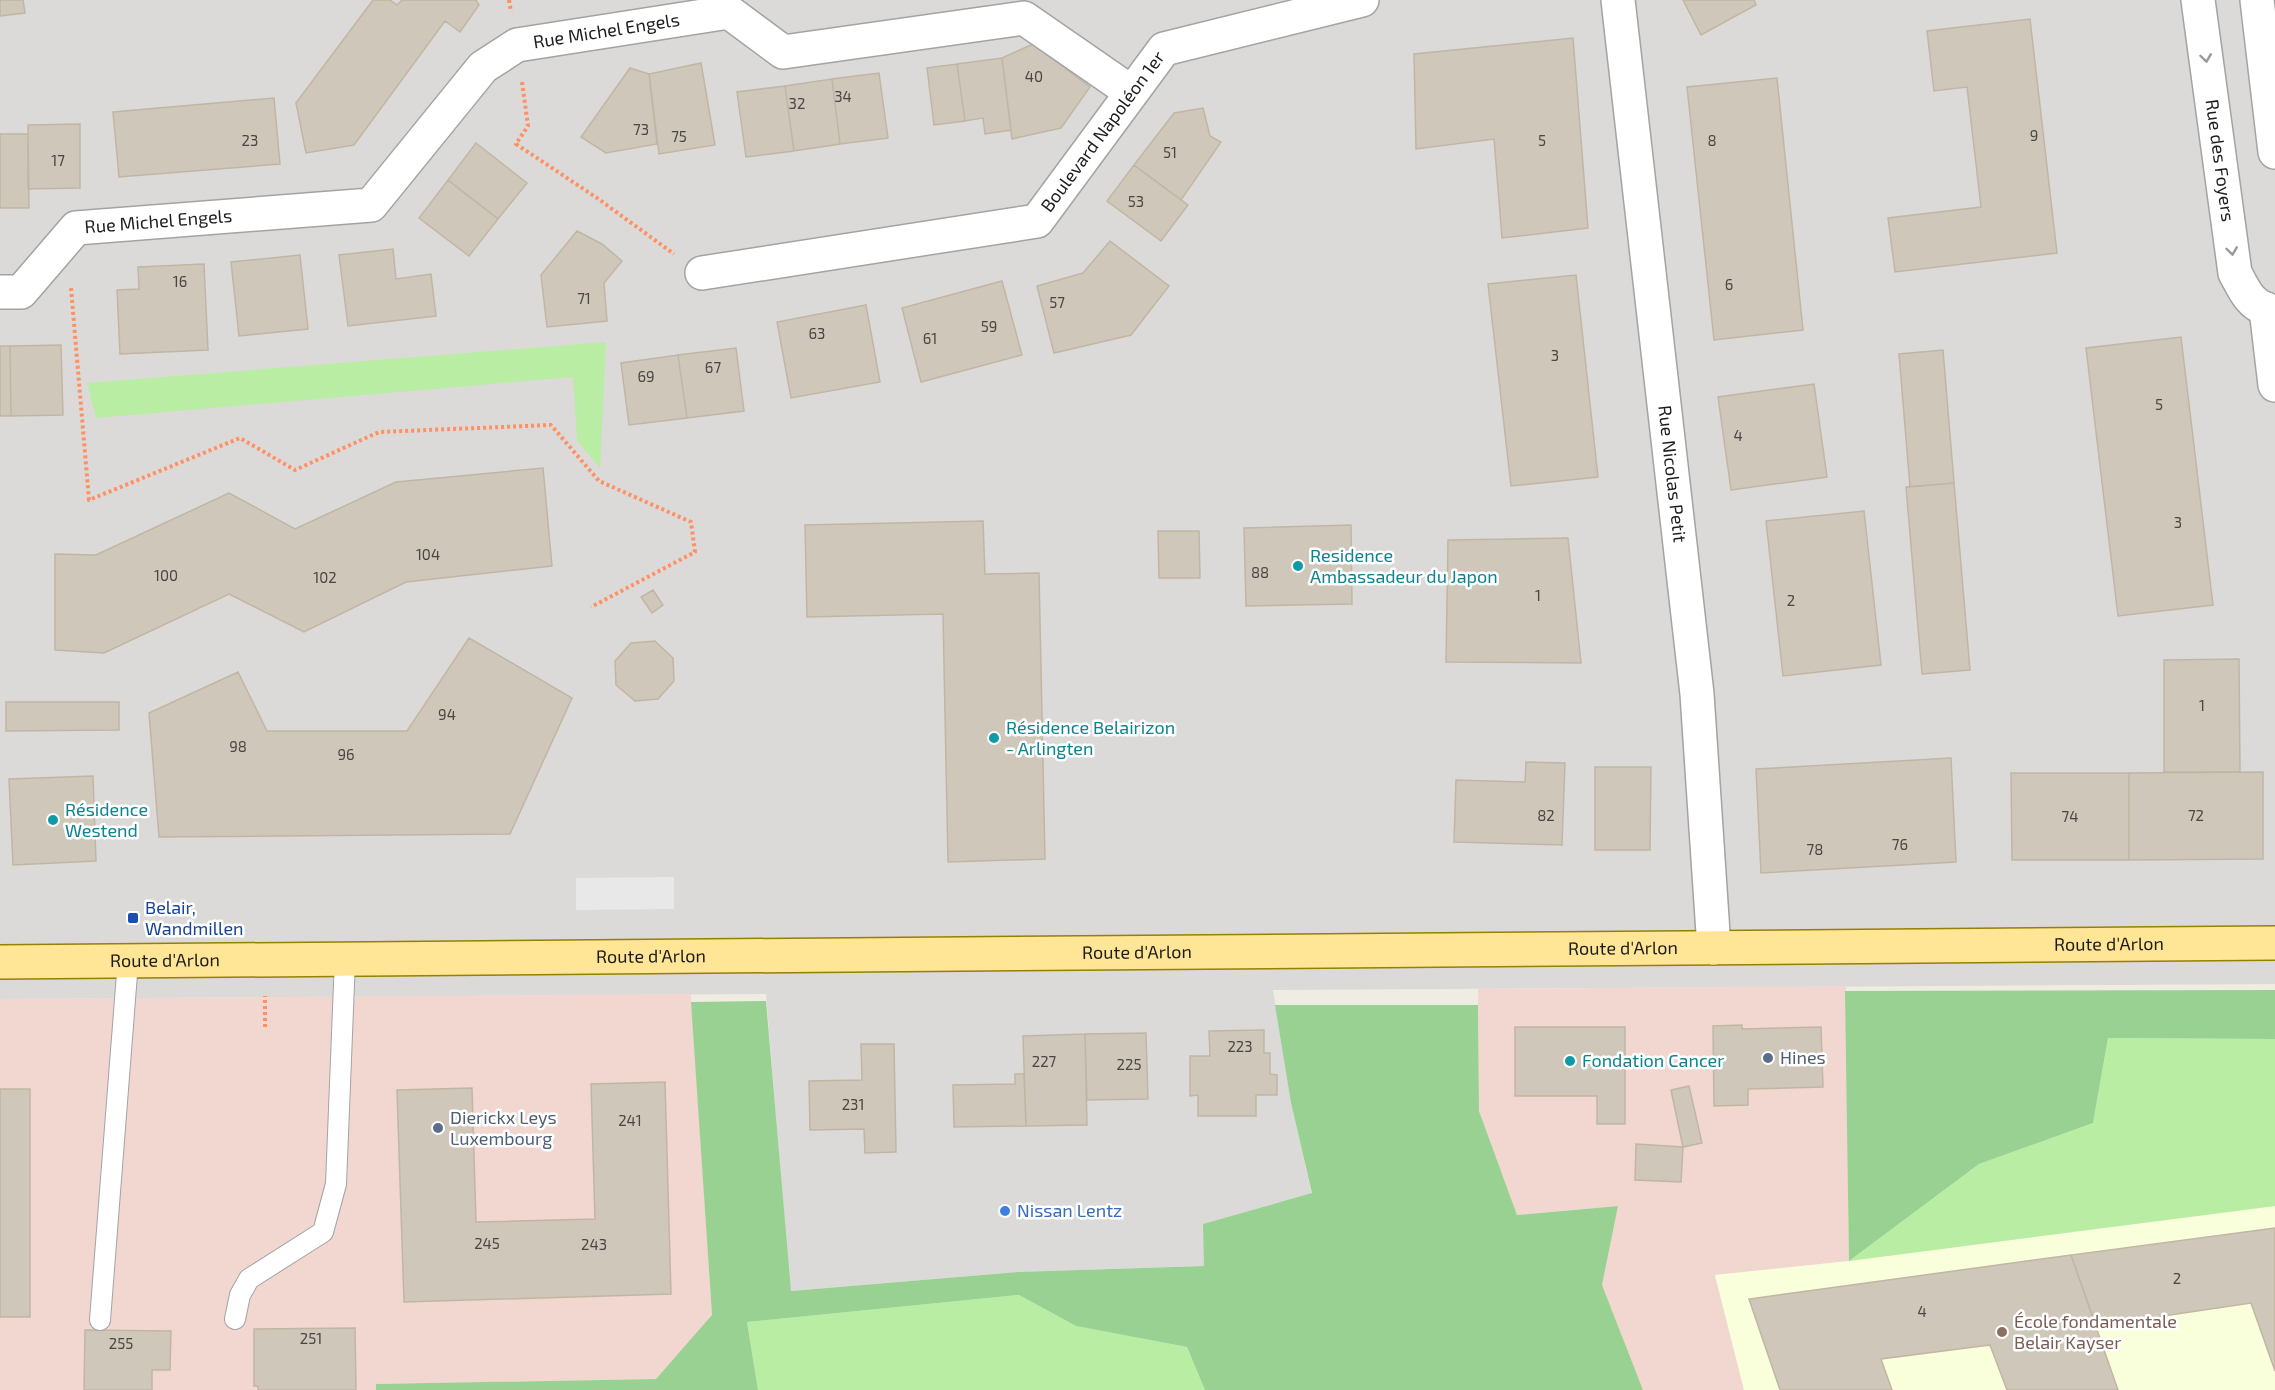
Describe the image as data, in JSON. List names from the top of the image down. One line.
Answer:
{"streets":{"main road":["Route d'Arlon"],"street":["Rue Michel Engels","Boulevard Napoléon 1er","Rue des Foyers","Rue Nicolas Petit"]},"crossings":[["Rue Michel Engels","Boulevard Napoléon 1er"],["Rue Nicolas Petit","Route d'Arlon"]],"places":{"other":["Residence Ambassadeur du Japon","Résidence Belairizon - Arlingten","Résidence Westend","Hines","Fondation Cancer","Dierickx Leys Luxembourg","Nissan Lentz","École fondamentale Belair Kayser"],"transit":["Belair, Wandmillen"]},"house_numbers":["40","34","32","73","9","75","23","5","8","51","17","53","16","6","71","57","59","63","61","3","67","69","5","4","3","104","88","100","102","1","2","1","94","98","96","82","72","74","76","78","223","227","225","231","241","245","243","2","4","251","255"]}
